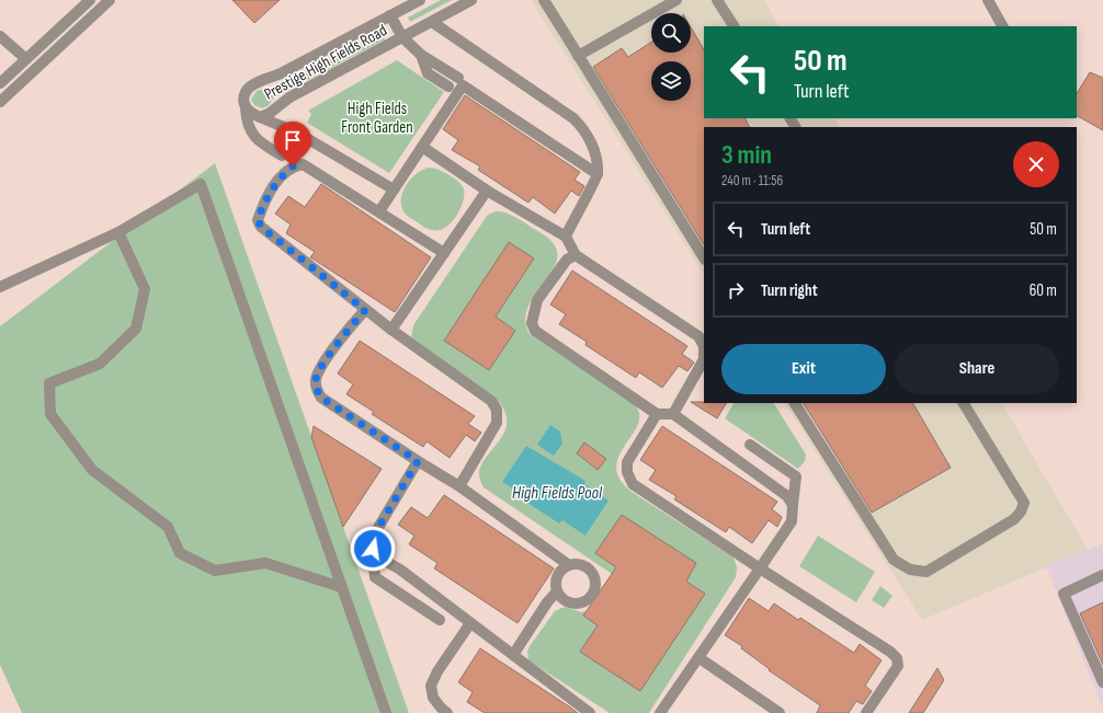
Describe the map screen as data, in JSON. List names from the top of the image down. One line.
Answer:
{"streets":{"street":["Prestige High Fields Road"]},"water":["High Fields Pool"],"parks":["High Fields Front Garden"],"page":{"turn":["50 m","Turn left"],"heading":["3 min","240 m · 11:56"],"list":[{"name":"Turn left","value":"50 m"},{"name":"Turn right","value":"60 m"}],"buttons":["Exit","Share"]}}
